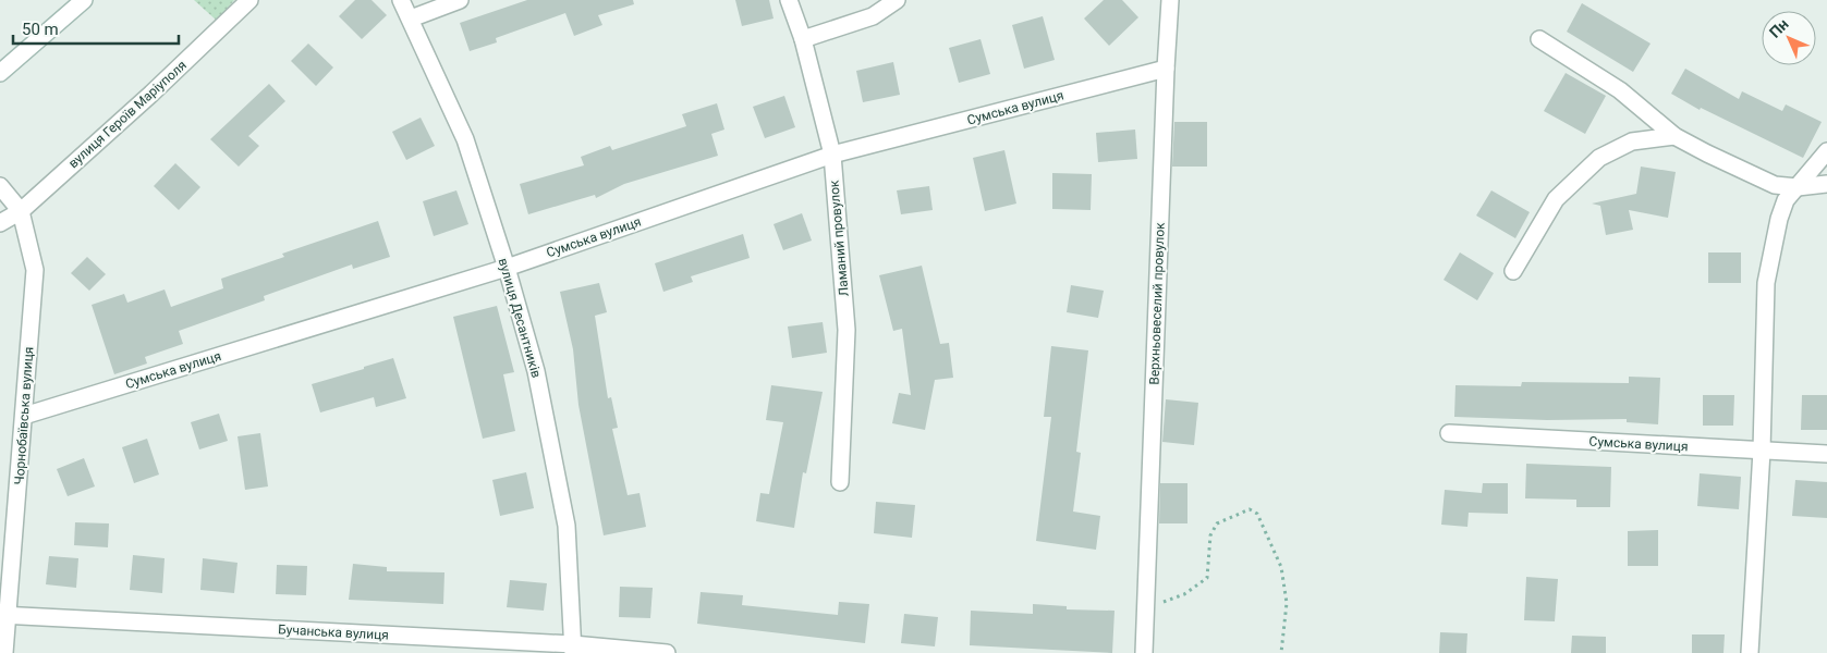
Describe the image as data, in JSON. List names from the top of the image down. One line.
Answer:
{"streets":{"street":["Сумська вулиця","вулиця Героїв Маріуполя","Ламаний провулок","Верхньовеселий провулок","вулиця Десантників","Чорнобаївська вулиця","Бучанська вулиця"]},"crossings":[["Сумська вулиця","Ламаний провулок"],["Сумська вулиця","Верхньовеселий провулок"],["Сумська вулиця","вулиця Десантників"],["Сумська вулиця","Чорнобаївська вулиця"],["вулиця Героїв Маріуполя","Чорнобаївська вулиця"],["вулиця Десантників","Бучанська вулиця"],["Чорнобаївська вулиця","Бучанська вулиця"]],"scale_bar":"50 m","north":"top left"}
